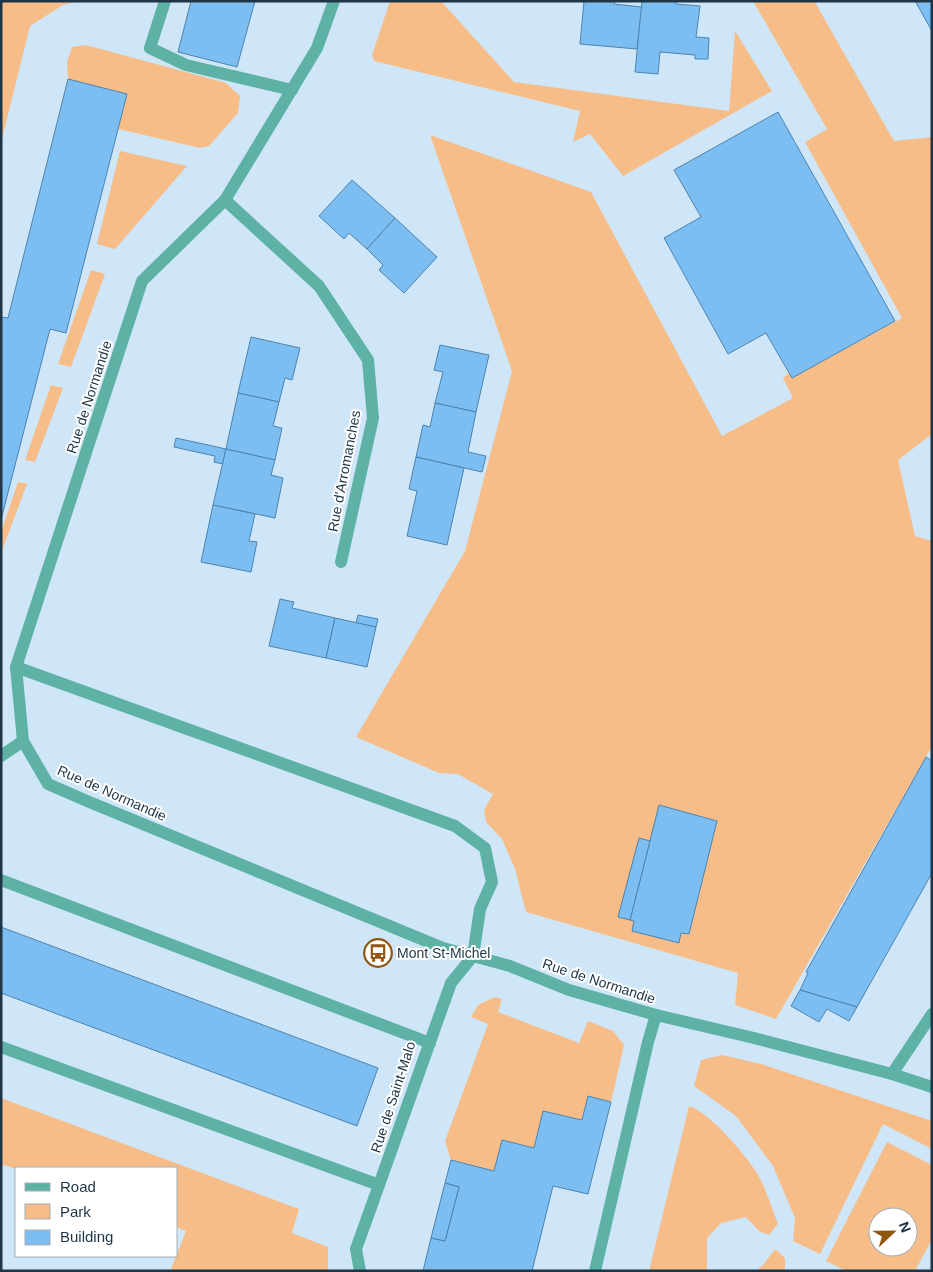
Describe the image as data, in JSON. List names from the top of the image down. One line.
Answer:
{"streets":{"street":["Rue de Normandie","Rue d'Arromanches","Rue de Saint-Malo"]},"crossings":[["Rue de Normandie","Rue d'Arromanches"]],"places":{"bus stop":["Mont St-Michel"]},"legend":["Road","Park","Building"],"north":"right"}
